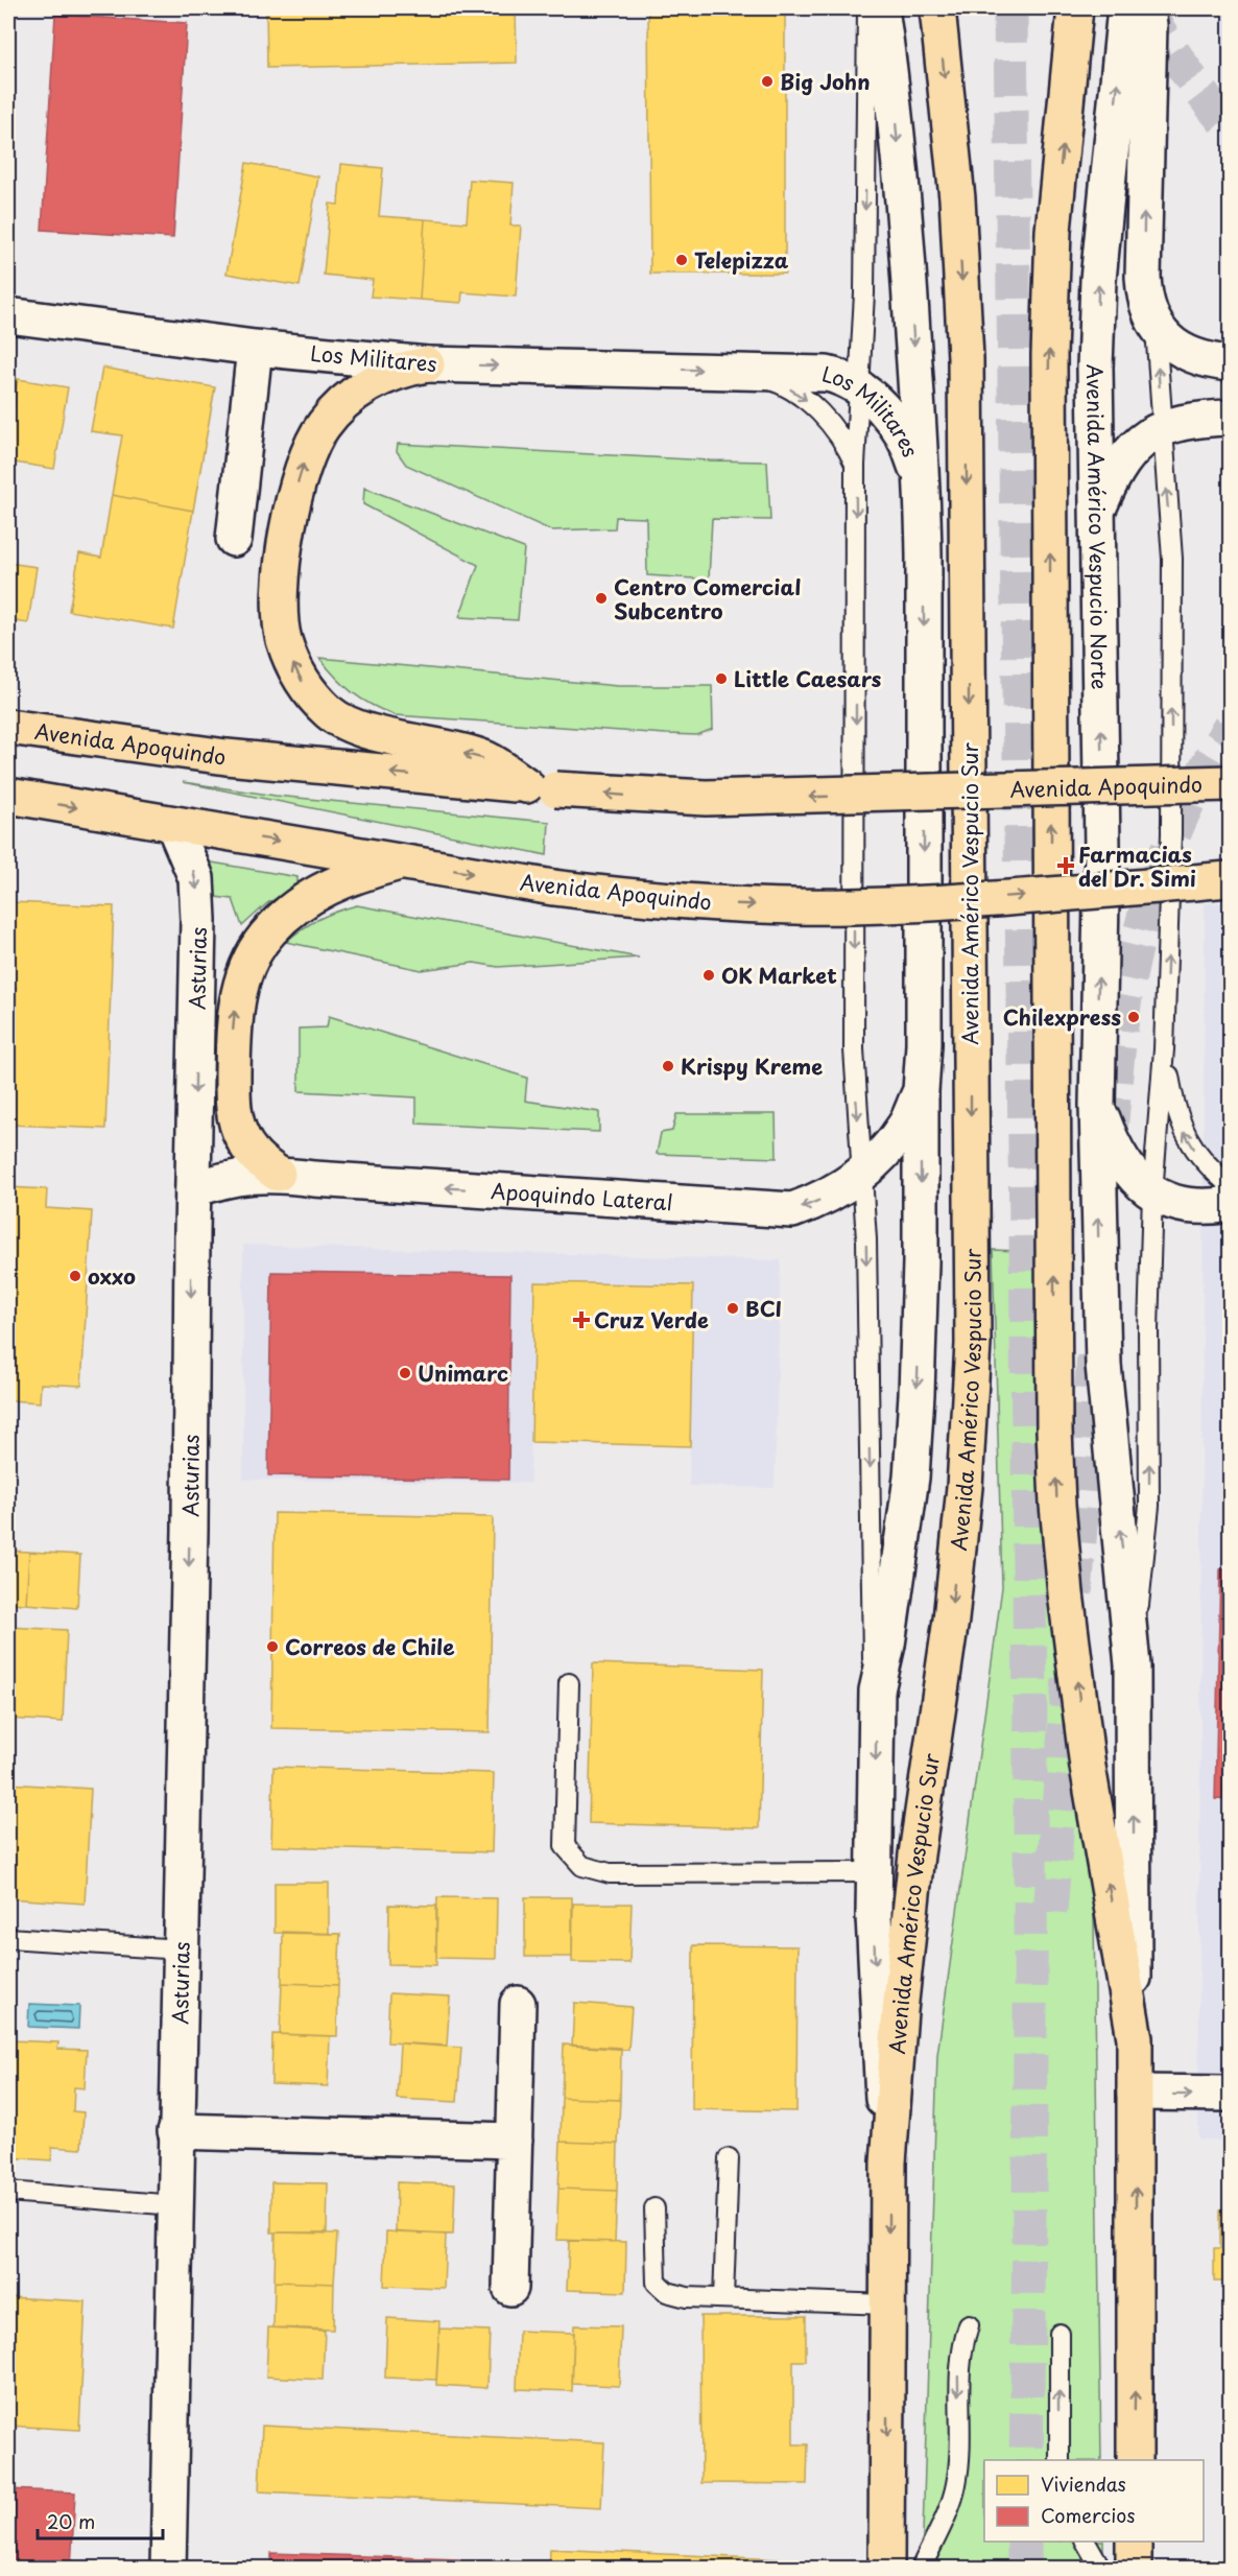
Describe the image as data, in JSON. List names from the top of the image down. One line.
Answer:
{"streets":{"main road":["Avenida Apoquindo","Avenida Américo Vespucio Sur"],"street":["Los Militares","Avenida Américo Vespucio Norte","Asturias","Apoquindo Lateral"]},"crossings":[["Los Militares","Avenida Américo Vespucio Sur"],["Avenida Apoquindo","Asturias"],["Avenida Américo Vespucio Sur","Apoquindo Lateral"],["Asturias","Apoquindo Lateral"]],"one_way":["Los Militares","Asturias","Apoquindo Lateral"],"places":{"other":["Big John","Telepizza","Centro Comercial Subcentro","Little Caesars","OK Market","Chilexpress","Krispy Kreme","oxxo","BCI","Unimarc","Correos de Chile"],"health":["Farmacias del Dr. Simi","Cruz Verde"]},"legend":["Viviendas","Comercios"],"scale_bar":"20 m"}
